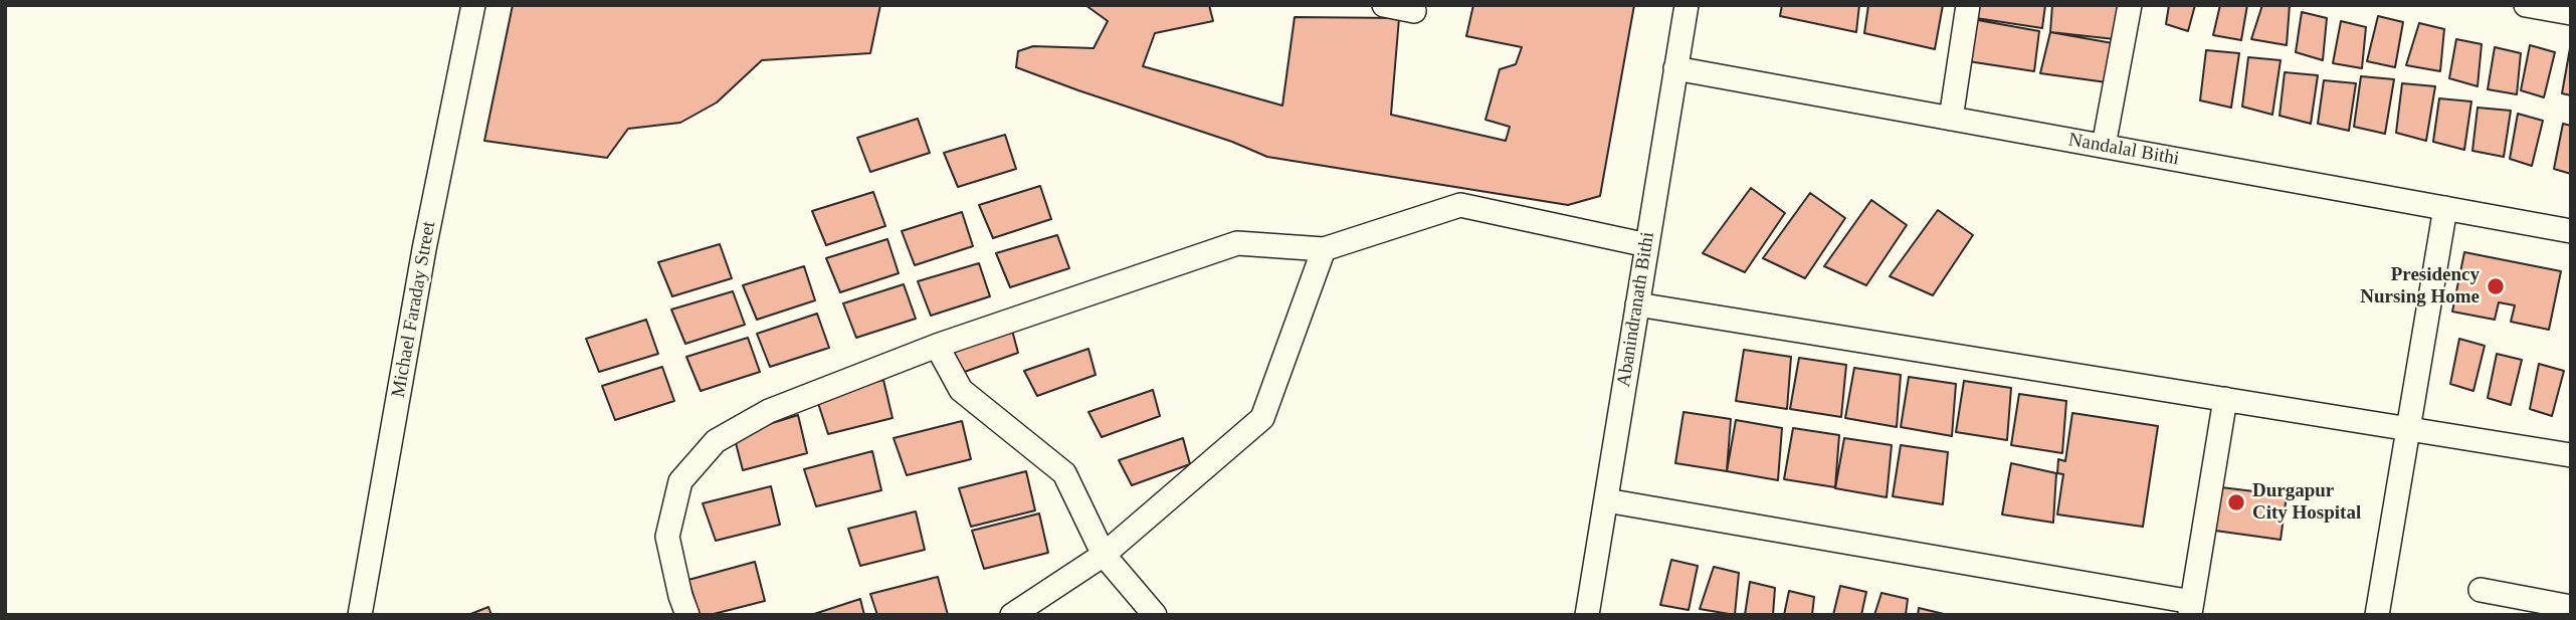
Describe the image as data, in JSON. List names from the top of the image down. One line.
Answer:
{"streets":{"street":["Nandalal Bithi","Michael Faraday Street","Abanindranath Bithi"]},"crossings":[["Nandalal Bithi","Abanindranath Bithi"]],"places":["Presidency Nursing Home","Durgapur City Hospital"]}
